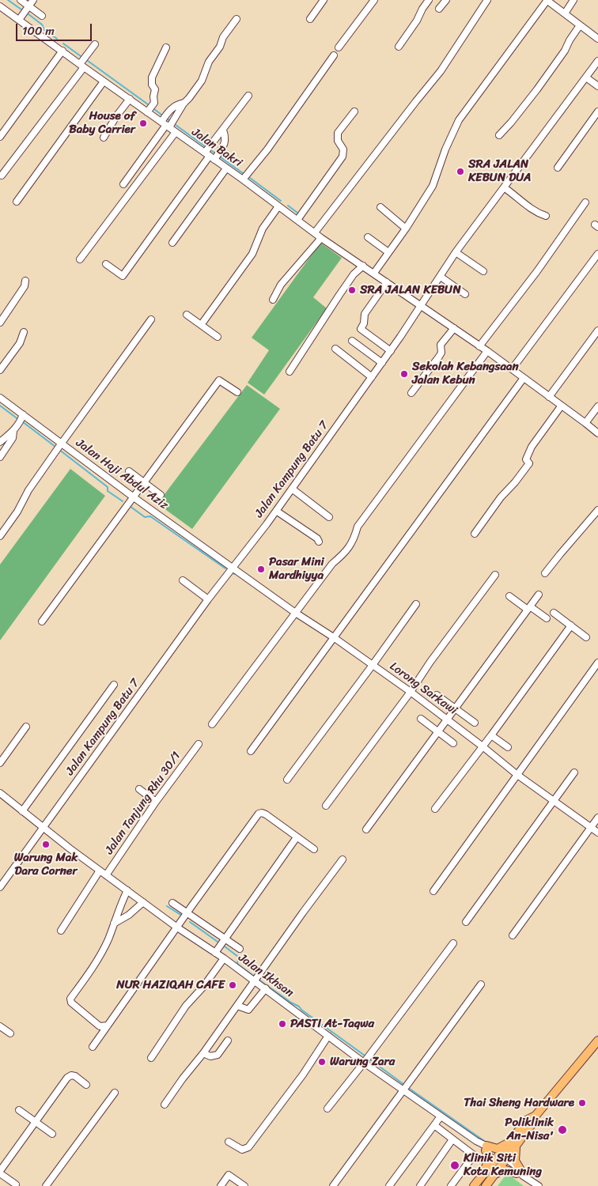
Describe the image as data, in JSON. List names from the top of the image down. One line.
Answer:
{"streets":{"street":["Jalan Bakri","Jalan Kampung Batu 7","Jalan Haji Abdul Aziz","Lorong Sarkawi","Jalan Tanjung Rhu 30/1","Jalan Ikhsan"]},"crossings":[["Jalan Bakri","Jalan Kampung Batu 7"],["Jalan Kampung Batu 7","Jalan Haji Abdul Aziz"],["Jalan Kampung Batu 7","Lorong Sarkawi"],["Jalan Kampung Batu 7","Jalan Ikhsan"],["Jalan Haji Abdul Aziz","Lorong Sarkawi"],["Jalan Tanjung Rhu 30/1","Jalan Ikhsan"]],"places":["House of Baby Carrier","SRA JALAN KEBUN DUA","SRA JALAN KEBUN","Sekolah Kebangsaan Jalan Kebun","Pasar Mini Mardhiyya","Warung Mak Dara Corner","NUR HAZIQAH CAFE","PASTI At-Taqwa","Warung Zara","Thai Sheng Hardware","Poliklinik An-Nisa'","Klinik Siti Kota Kemuning"],"scale_bar":"100 m"}
